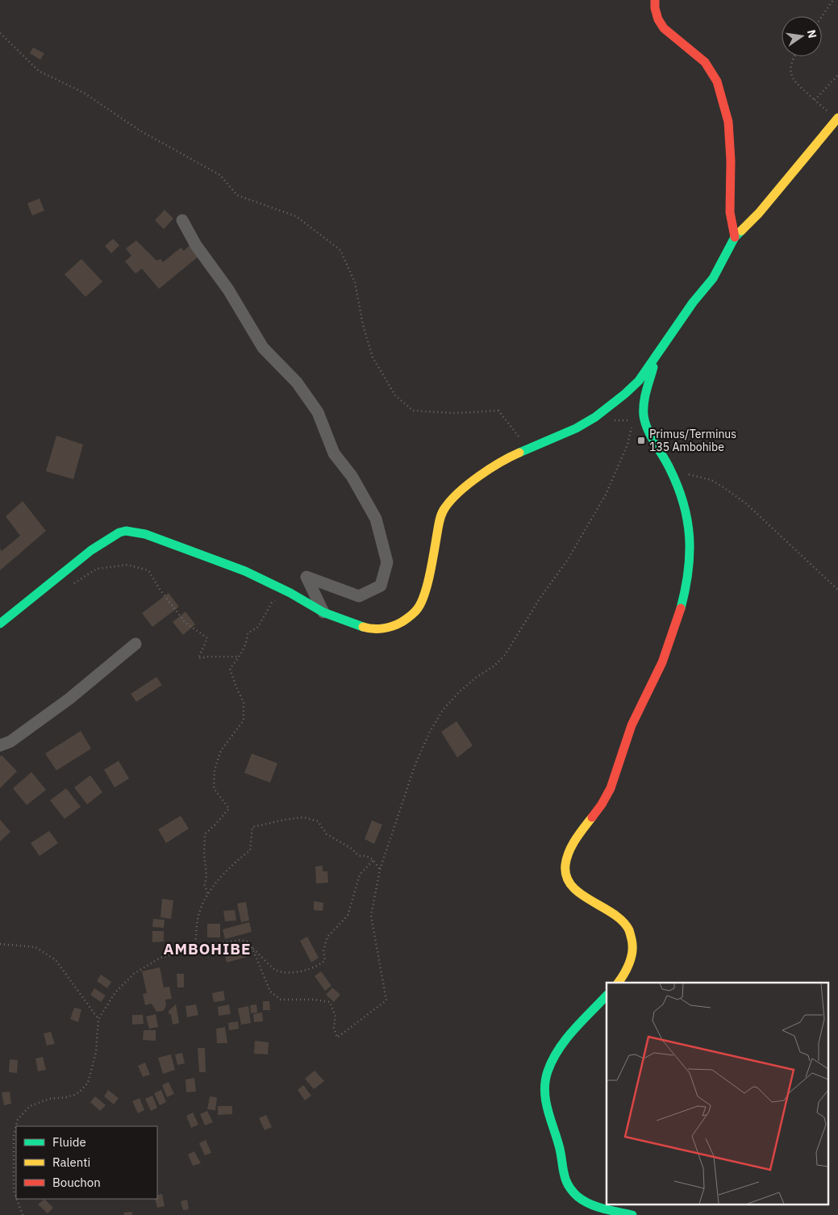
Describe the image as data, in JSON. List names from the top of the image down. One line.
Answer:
{"districts":["AMBOHIBE"],"places":{"transit":["Primus/Terminus 135 Ambohibe"]},"legend":["Fluide","Ralenti","Bouchon"],"north":"right"}
